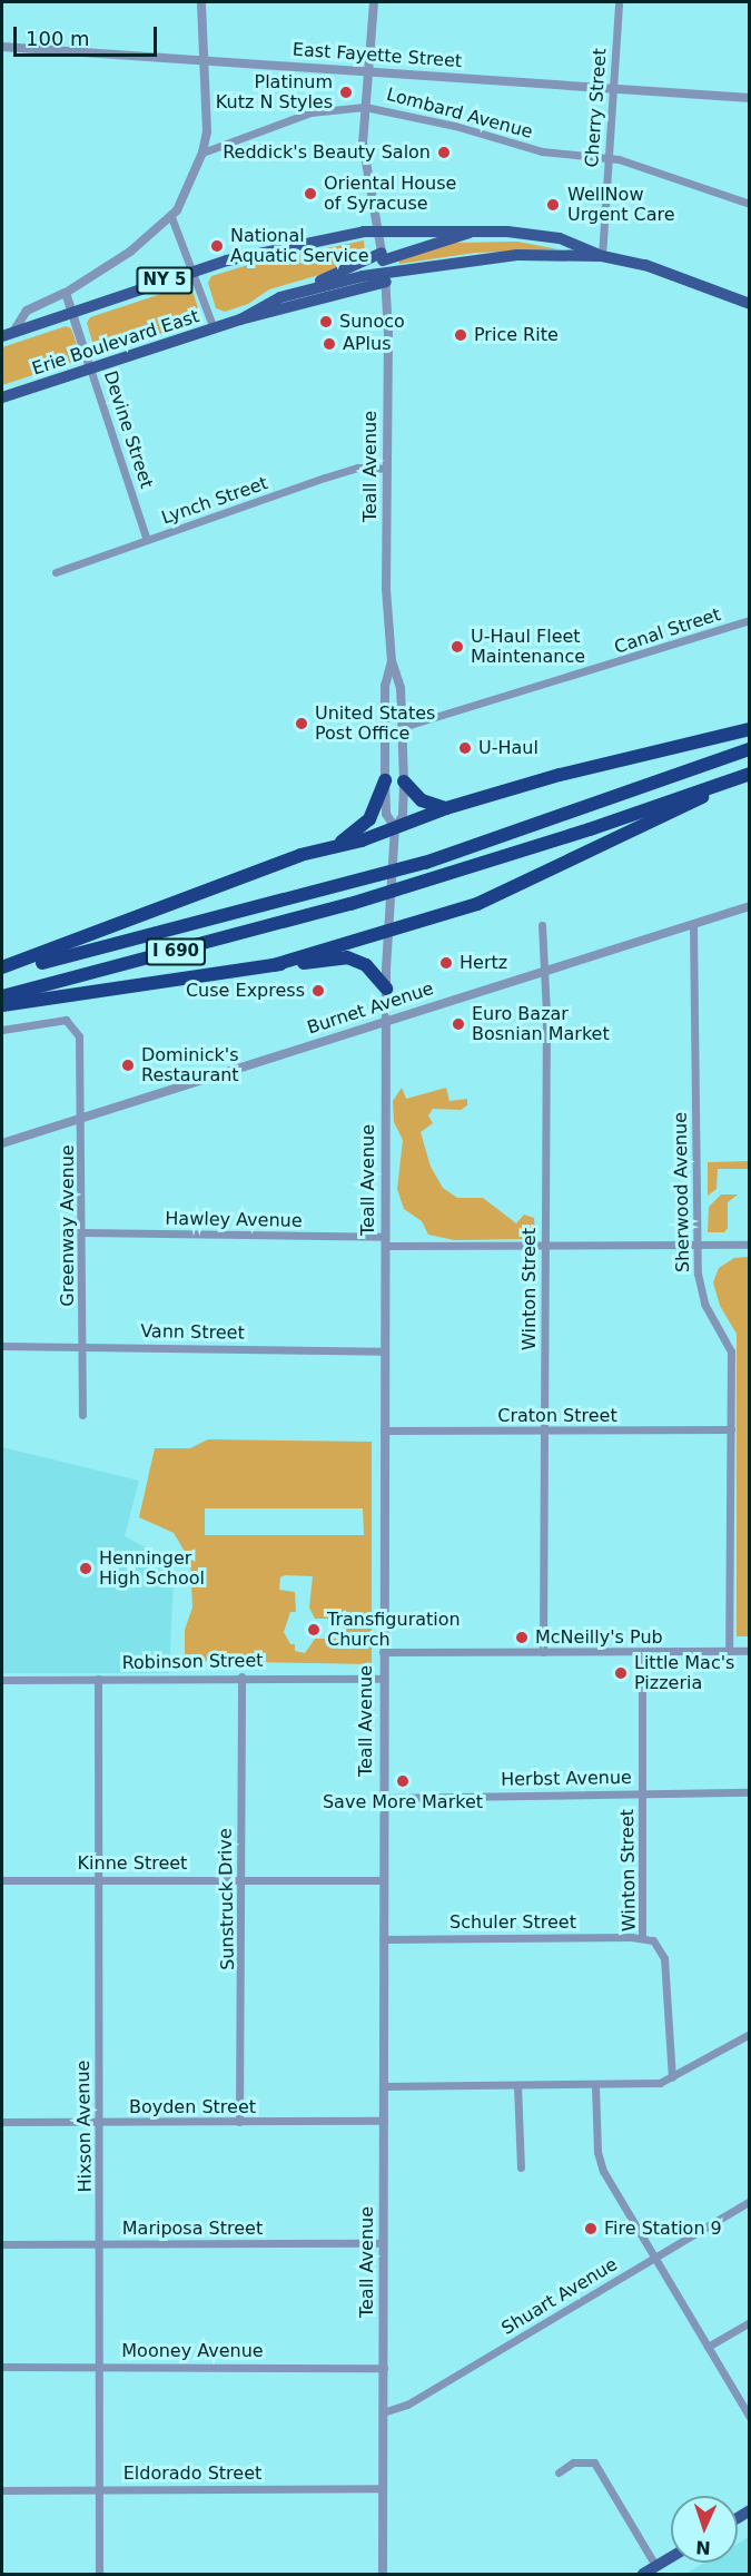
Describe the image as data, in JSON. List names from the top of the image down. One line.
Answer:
{"streets":{"highway":["I 690"],"main road":["NY 5","Erie Boulevard East"],"street":["East Fayette Street","Cherry Street","Lombard Avenue","Devine Street","Teall Avenue","Lynch Street","Canal Street","Burnet Avenue","Sherwood Avenue","Hawley Avenue","Greenway Avenue","Winton Street","Vann Street","Craton Street","Robinson Street","Herbst Avenue","Kinne Street","Sunstruck Drive","Schuler Street","Boyden Street","Hixson Avenue","Mariposa Street","Shuart Avenue","Mooney Avenue","Eldorado Street"]},"crossings":[["East Fayette Street","Cherry Street"],["East Fayette Street","Teall Avenue"],["Cherry Street","Lombard Avenue"],["Cherry Street","Erie Boulevard East"],["Lombard Avenue","Teall Avenue"],["Erie Boulevard East","Devine Street"],["Erie Boulevard East","Teall Avenue"],["Devine Street","Lynch Street"],["Teall Avenue","Lynch Street"],["Teall Avenue","Canal Street"],["Teall Avenue","Burnet Avenue"],["Teall Avenue","Hawley Avenue"],["Teall Avenue","Vann Street"],["Teall Avenue","Craton Street"],["Teall Avenue","Robinson Street"],["Teall Avenue","Herbst Avenue"],["Teall Avenue","Kinne Street"],["Teall Avenue","Schuler Street"],["Teall Avenue","Boyden Street"],["Teall Avenue","Mariposa Street"],["Teall Avenue","Shuart Avenue"],["Teall Avenue","Mooney Avenue"],["Teall Avenue","Eldorado Street"],["Burnet Avenue","Sherwood Avenue"],["Burnet Avenue","Greenway Avenue"],["Burnet Avenue","Winton Street"],["Sherwood Avenue","Hawley Avenue"],["Sherwood Avenue","Craton Street"],["Hawley Avenue","Greenway Avenue"],["Hawley Avenue","Winton Street"],["Greenway Avenue","Vann Street"],["Winton Street","Craton Street"],["Winton Street","Herbst Avenue"],["Winton Street","Schuler Street"],["Robinson Street","Sunstruck Drive"],["Robinson Street","Hixson Avenue"],["Kinne Street","Sunstruck Drive"],["Kinne Street","Hixson Avenue"],["Sunstruck Drive","Boyden Street"],["Boyden Street","Hixson Avenue"],["Hixson Avenue","Mariposa Street"],["Hixson Avenue","Mooney Avenue"],["Hixson Avenue","Eldorado Street"]],"places":["Platinum Kutz N Styles","Reddick's Beauty Salon","Oriental House of Syracuse","WellNow Urgent Care","National Aquatic Service","Sunoco","Price Rite","APlus","U-Haul Fleet Maintenance","United States Post Office","U-Haul","Hertz","Cuse Express","Euro Bazar Bosnian Market","Dominick's Restaurant","Henninger High School","Transfiguration Church","McNeilly's Pub","Little Mac's Pizzeria","Save More Market","Fire Station 9"],"scale_bar":"100 m","north":"bottom"}
